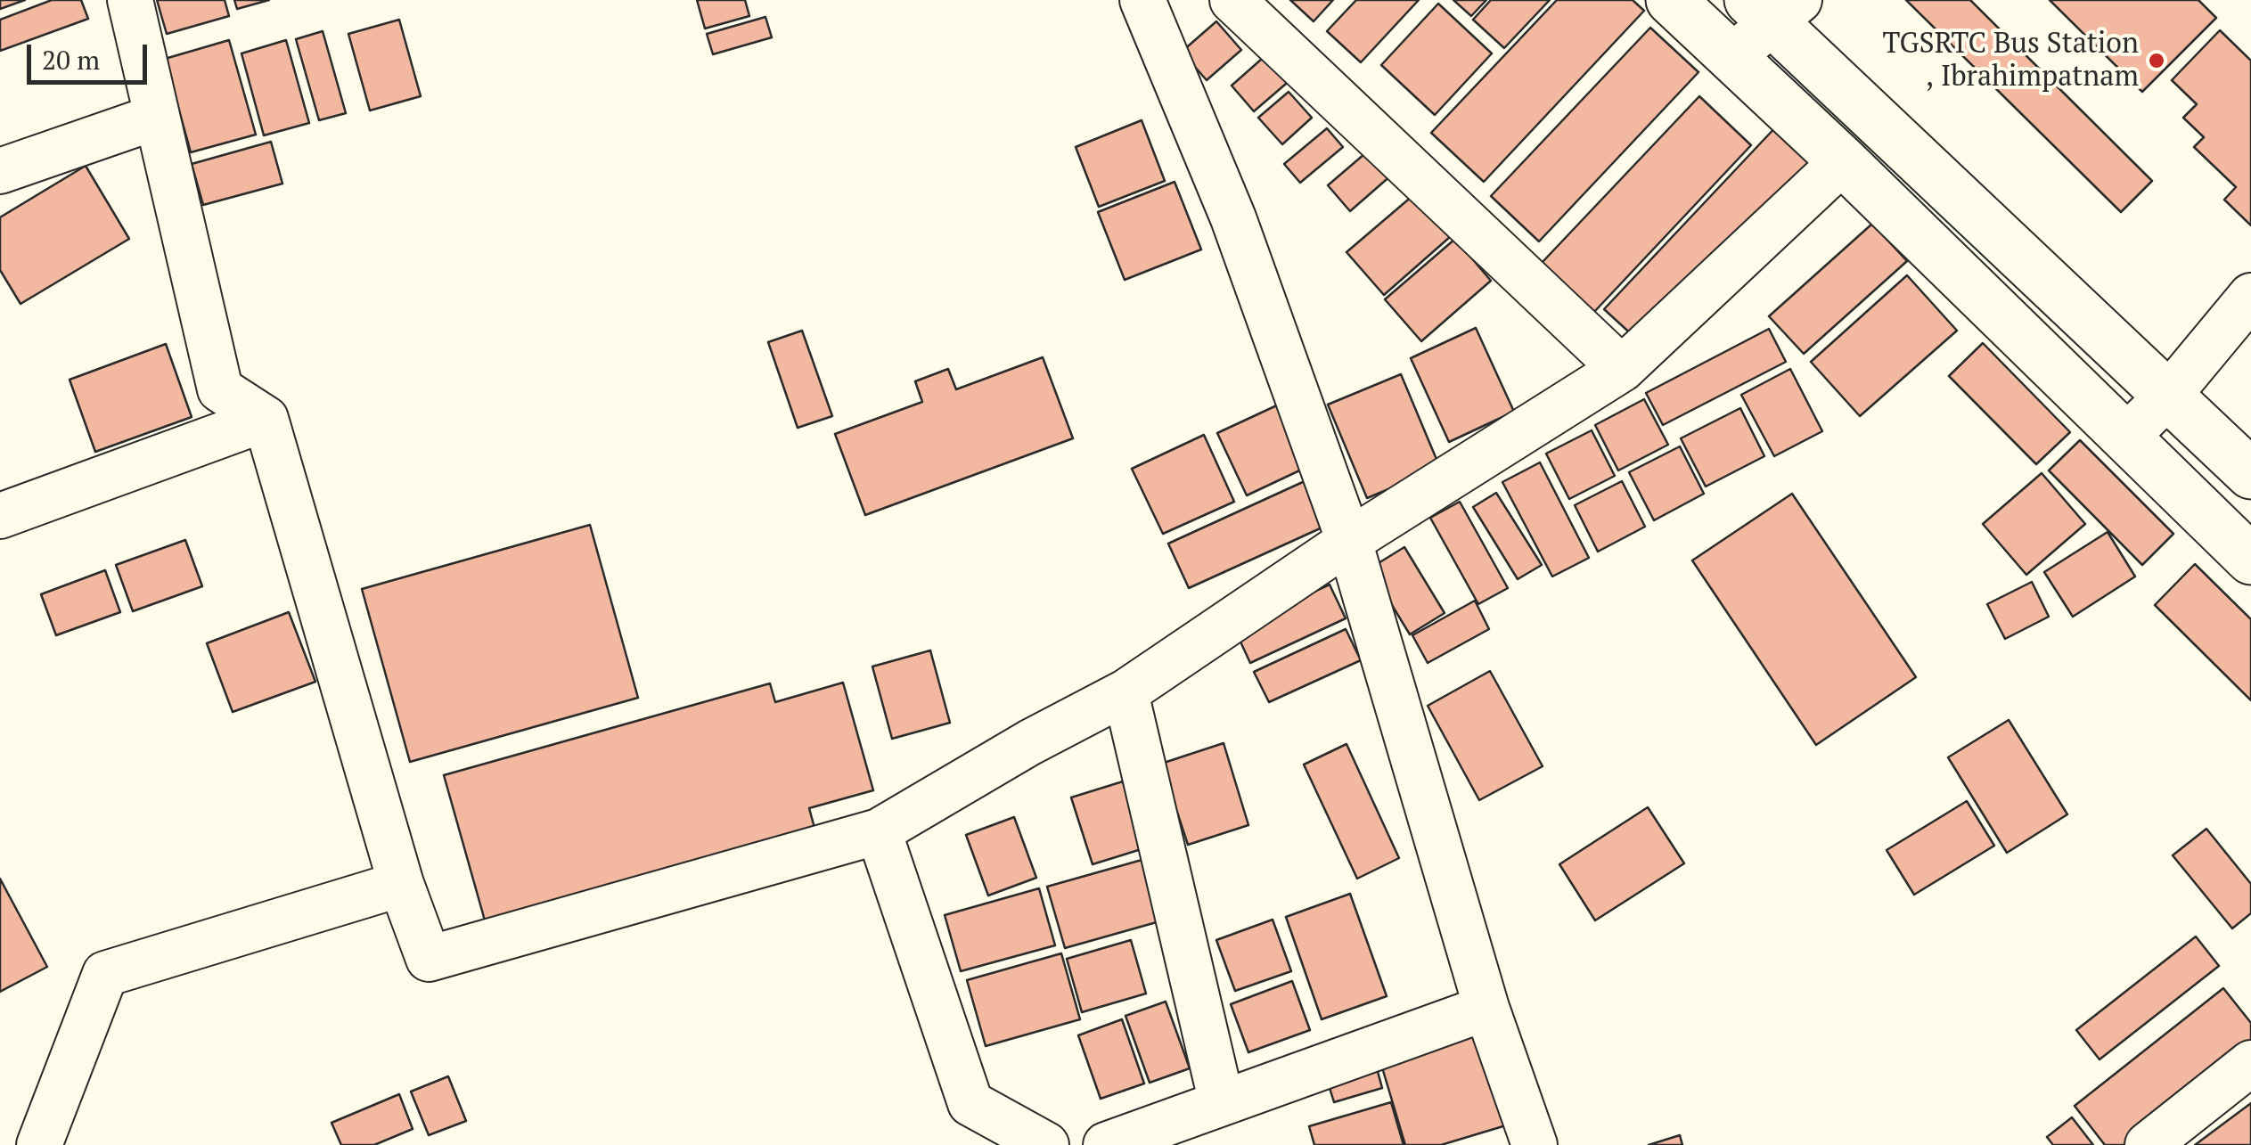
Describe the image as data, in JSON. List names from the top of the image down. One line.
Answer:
{"places":["TGSRTC Bus Station , Ibrahimpatnam"],"scale_bar":"20 m"}
